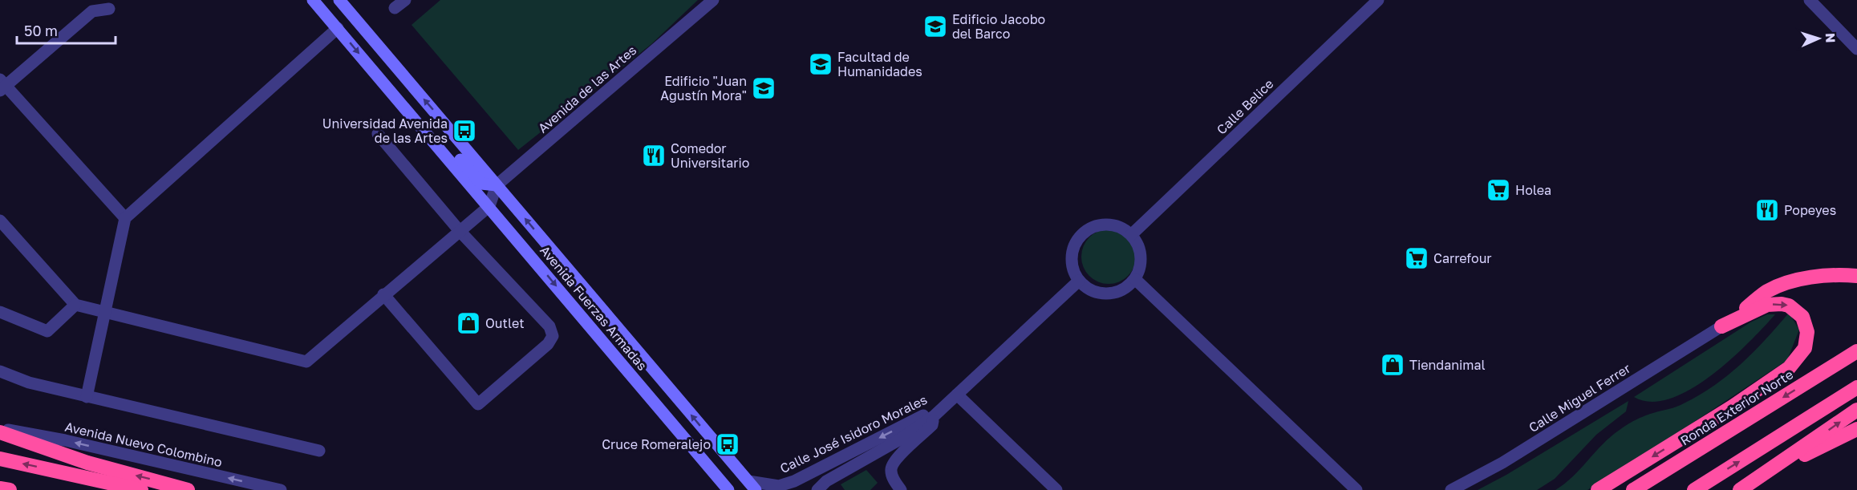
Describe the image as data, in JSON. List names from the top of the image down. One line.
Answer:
{"streets":{"highway":["Ronda Exterior Norte"],"main road":["Avenida Fuerzas Armadas"],"street":["Avenida de las Artes","Calle Belice","Calle Miguel Ferrer","Calle José Isidoro Morales","Avenida Nuevo Colombino"]},"crossings":[["Avenida de las Artes","Avenida Fuerzas Armadas"],["Calle Belice","Calle José Isidoro Morales"],["Avenida Fuerzas Armadas","Calle José Isidoro Morales"]],"places":{"school or university":["Edificio Jacobo del Barco","Facultad de Humanidades","Edificio \"Juan Agustín Mora\""],"bus stop":["Universidad Avenida de las Artes","Cruce Romeralejo"],"restaurant":["Comedor Universitario","Popeyes"],"supermarket":["Holea","Carrefour"],"shop":["Outlet","Tiendanimal"]},"scale_bar":"50 m","north":"right"}
